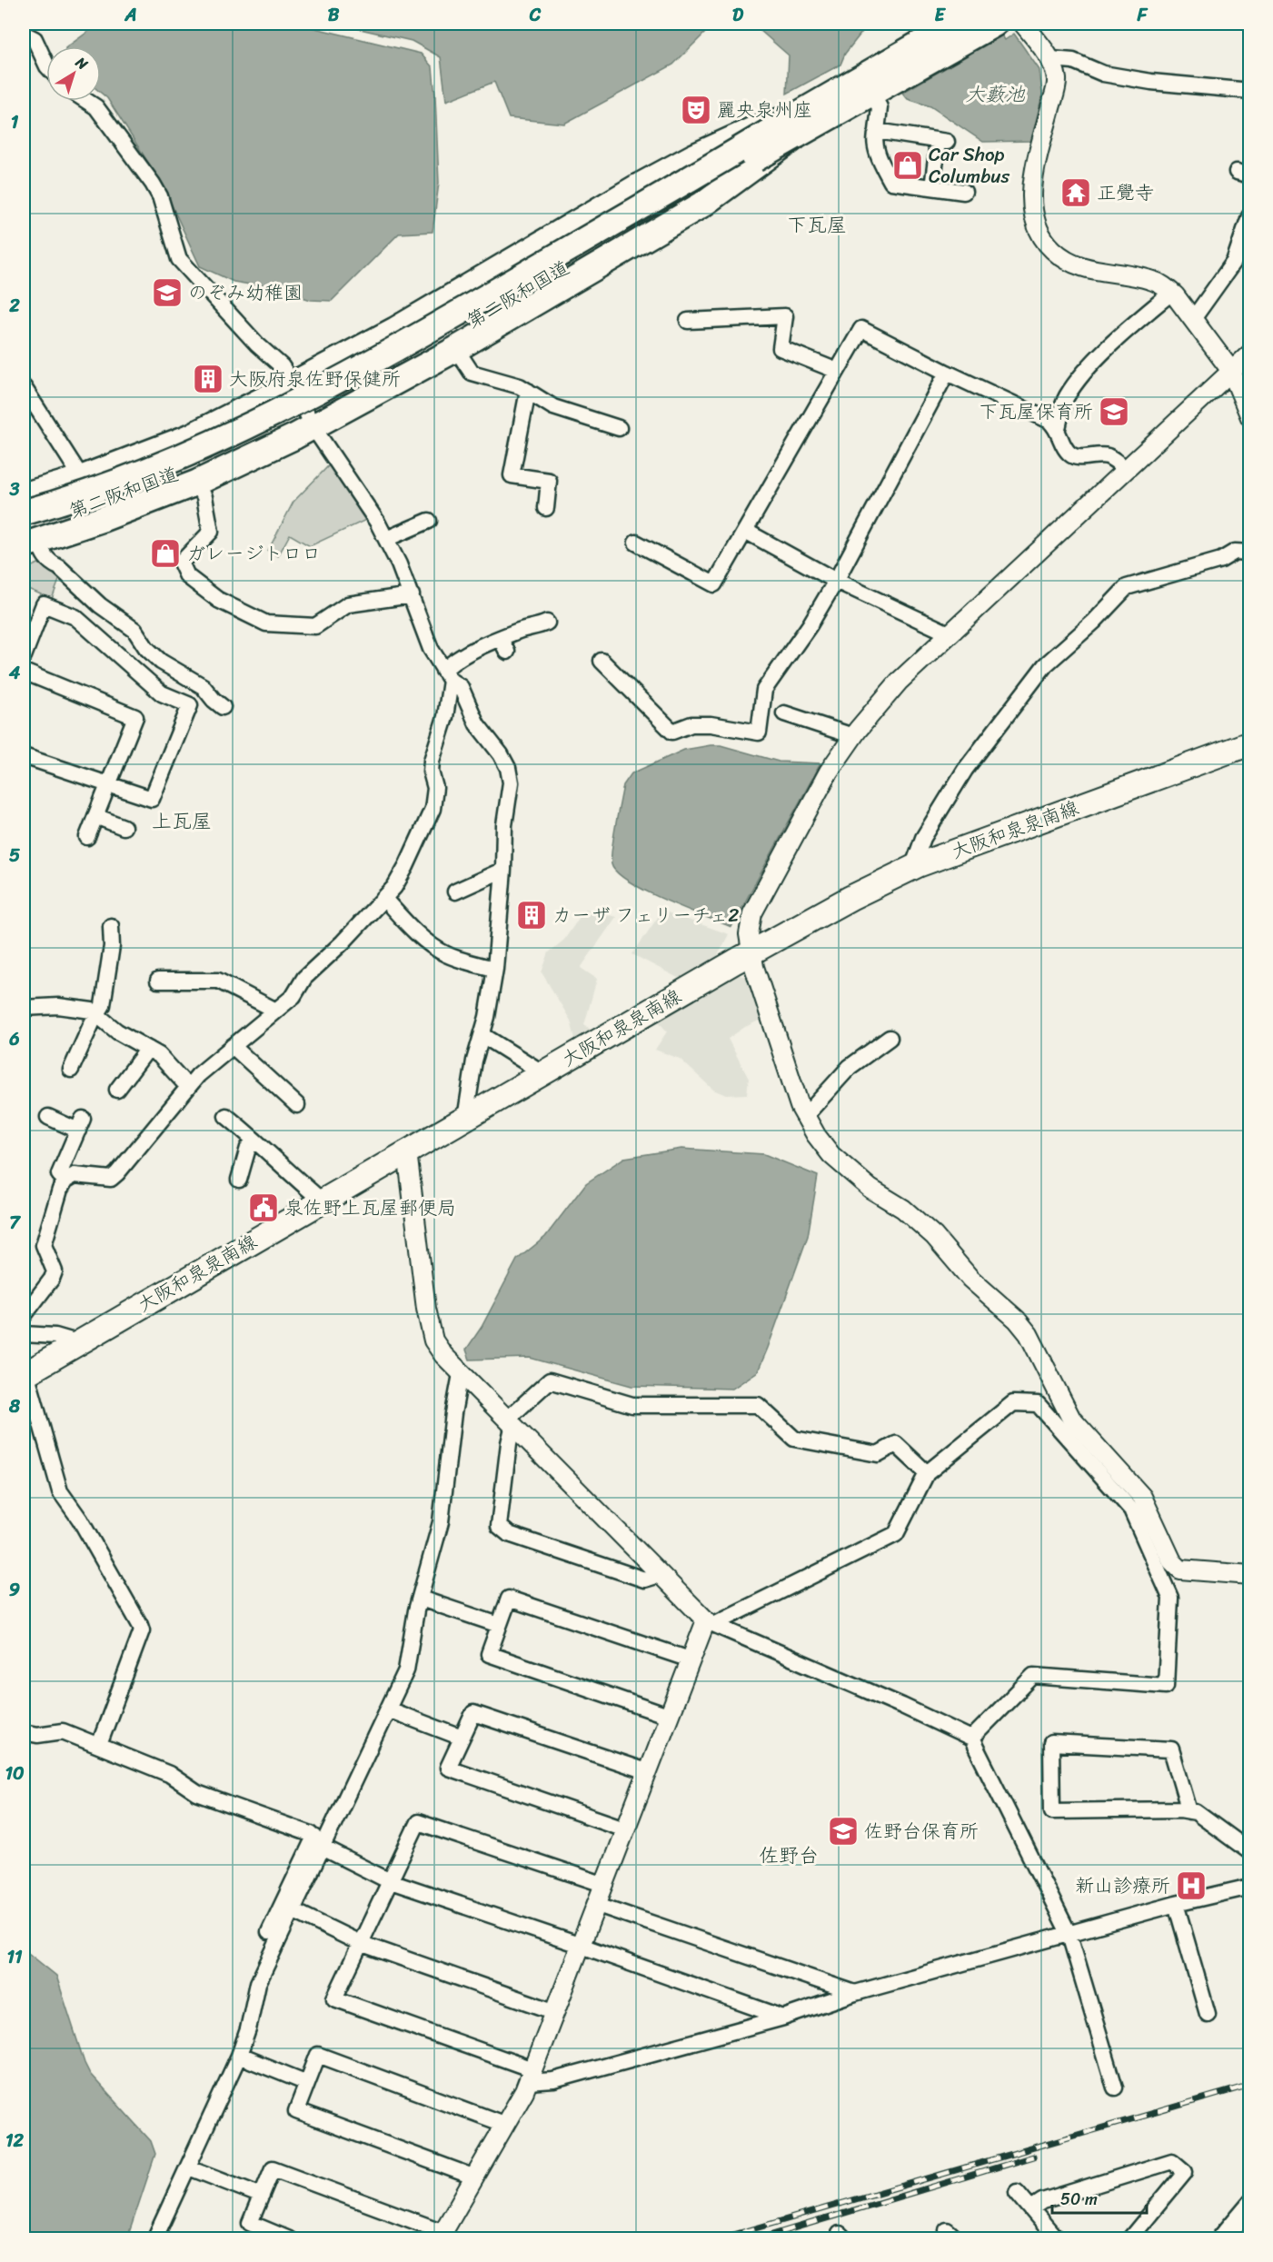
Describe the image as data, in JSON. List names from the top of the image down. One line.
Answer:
{"streets":{"highway":["第二阪和国道"],"main road":["大阪和泉泉南線"]},"districts":["下瓦屋","上瓦屋","佐野台"],"water":["大藪池"],"places":{"theatre":["麗央泉州座"],"shop":["Car Shop Columbus","ガレージトロロ"],"temple":["正覺寺"],"school or university":["のぞみ幼稚園","下瓦屋保育所","佐野台保育所"],"building":["大阪府泉佐野保健所","カーザ フェリーチェ2"],"public building":["泉佐野上瓦屋郵便局"],"hospital":["新山診療所"]},"scale_bar":"50 m","north":"top right","grid":{"columns":["A","B","C","D","E","F"],"rows":["1","2","3","4","5","6","7","8","9","10","11","12"]}}
